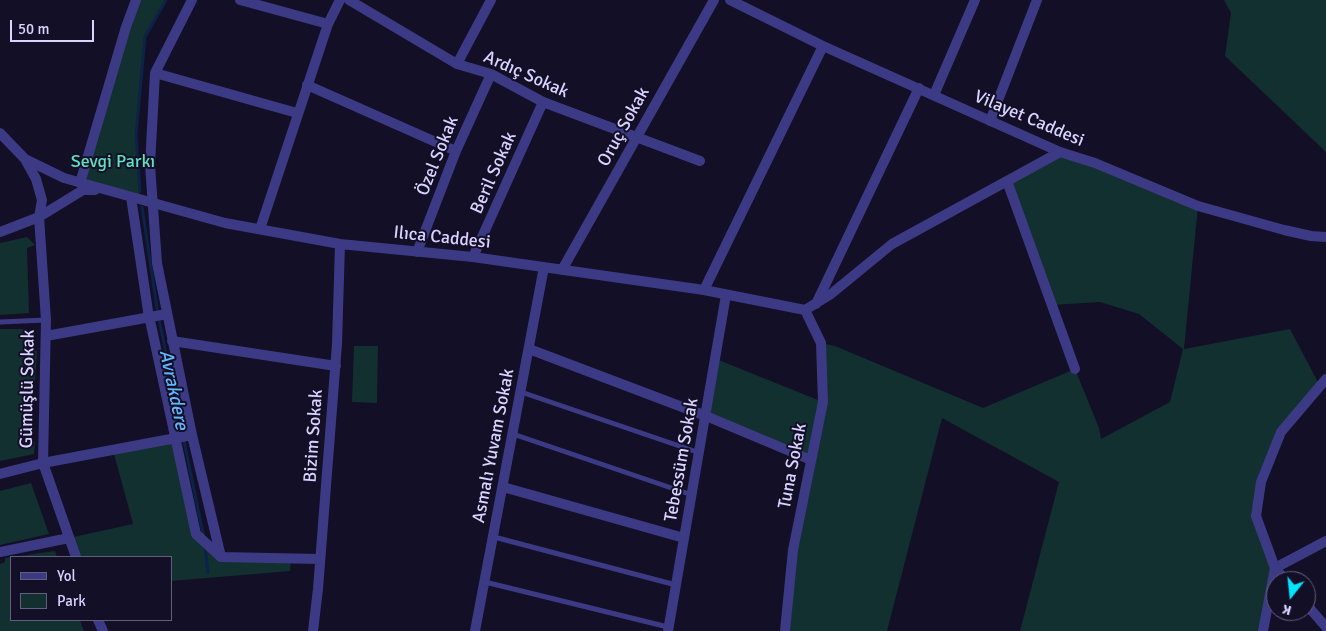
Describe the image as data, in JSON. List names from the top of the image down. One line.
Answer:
{"streets":{"street":["Ardıç Sokak","Vilayet Caddesi","Oruç Sokak","Özel Sokak","Beril Sokak","Ilıca Caddesi","Gümüşlü Sokak","Bizim Sokak","Asmalı Yuvam Sokak","Tebessüm Sokak","Tuna Sokak"]},"crossings":[["Ardıç Sokak","Oruç Sokak"],["Ardıç Sokak","Özel Sokak"],["Ardıç Sokak","Beril Sokak"],["Oruç Sokak","Ilıca Caddesi"],["Özel Sokak","Ilıca Caddesi"],["Beril Sokak","Ilıca Caddesi"],["Ilıca Caddesi","Gümüşlü Sokak"],["Ilıca Caddesi","Bizim Sokak"],["Ilıca Caddesi","Asmalı Yuvam Sokak"],["Ilıca Caddesi","Tebessüm Sokak"],["Ilıca Caddesi","Tuna Sokak"]],"water":["Avrakdere"],"parks":["Sevgi Parkı"],"legend":["Yol","Park"],"scale_bar":"50 m","north":"bottom"}
